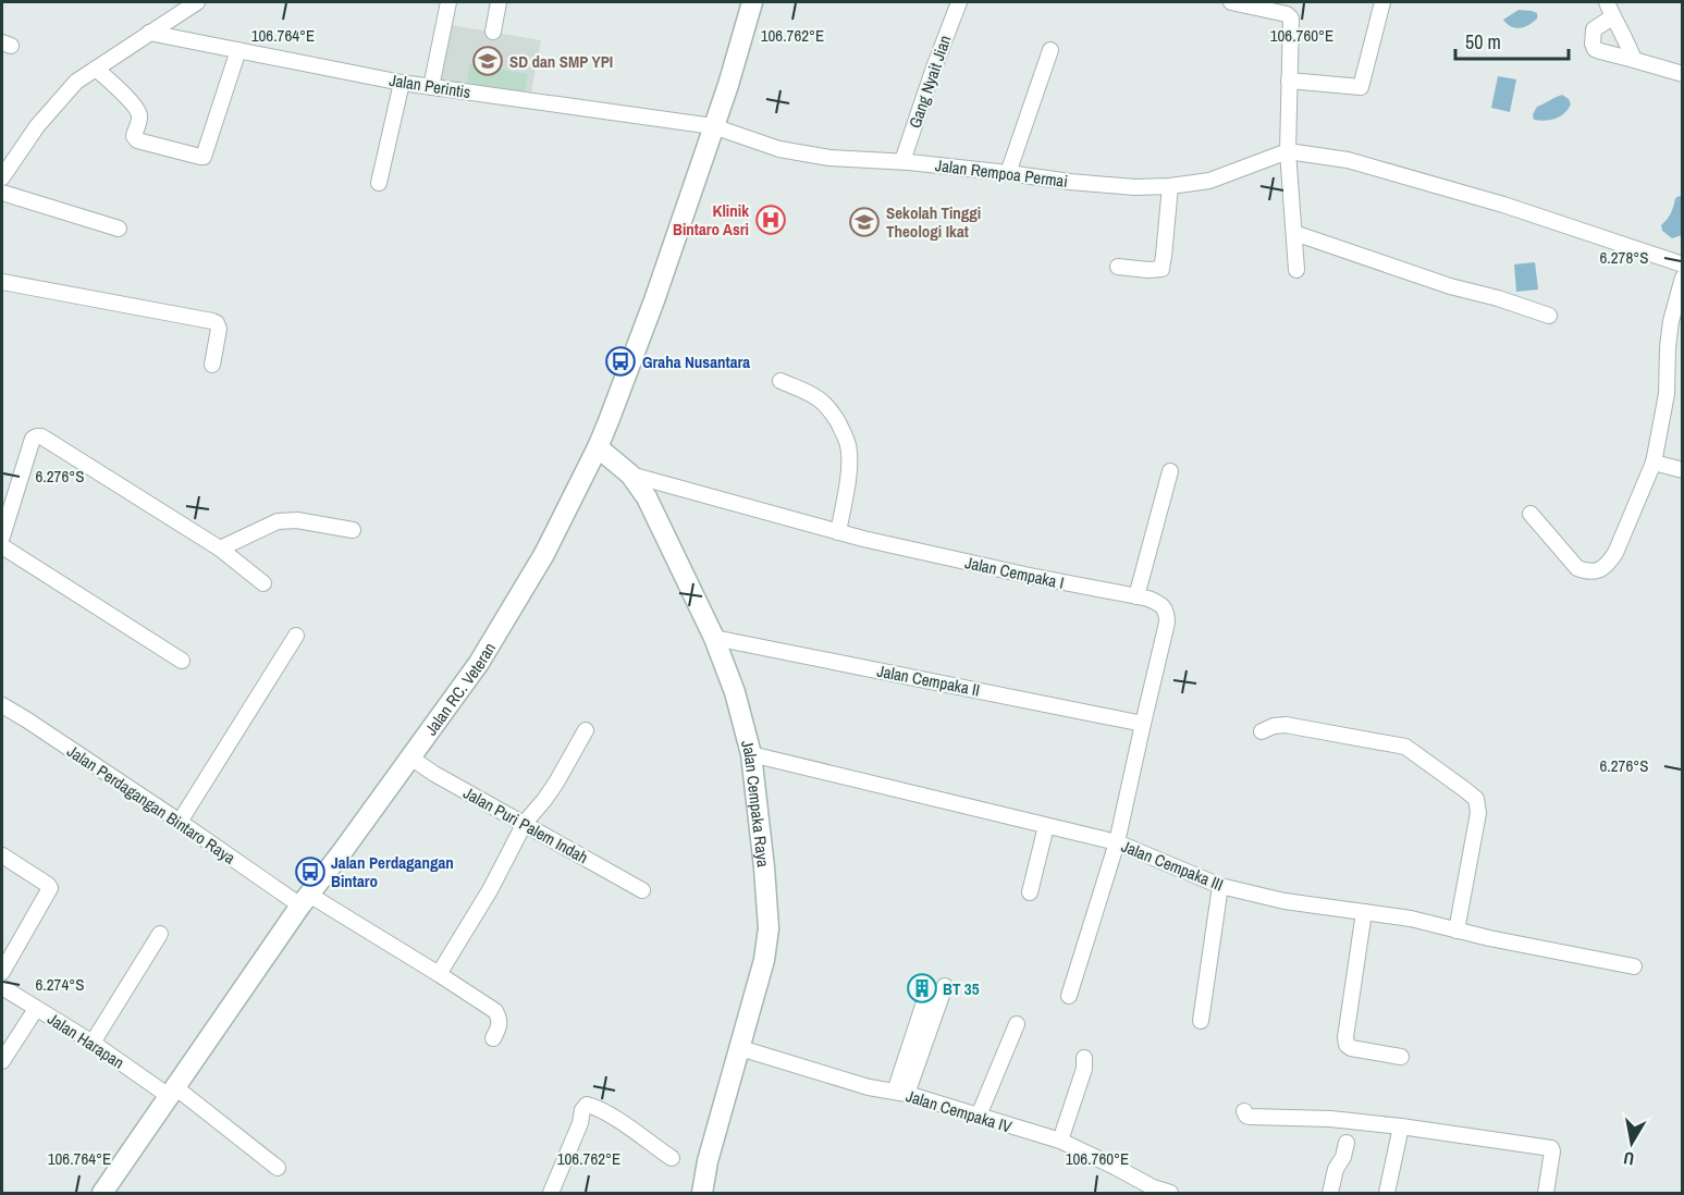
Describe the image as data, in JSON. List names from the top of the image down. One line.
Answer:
{"streets":{"main road":["Jalan RC. Veteran","Jalan Cempaka Raya"],"street":["Gang Nyait Jian","Jalan Perintis","Jalan Rempoa Permai","Jalan Cempaka I","Jalan Cempaka II","Jalan Perdagangan Bintaro Raya","Jalan Puri Palem Indah","Jalan Cempaka III","Jalan Harapan","Jalan Cempaka IV"]},"crossings":[["Gang Nyait Jian","Jalan Rempoa Permai"],["Jalan Perintis","Jalan Rempoa Permai"],["Jalan Perintis","Jalan RC. Veteran"],["Jalan Rempoa Permai","Jalan RC. Veteran"],["Jalan Cempaka I","Jalan Cempaka II"],["Jalan Cempaka I","Jalan Cempaka Raya"],["Jalan Cempaka I","Jalan Cempaka III"],["Jalan Cempaka II","Jalan Cempaka Raya"],["Jalan RC. Veteran","Jalan Perdagangan Bintaro Raya"],["Jalan RC. Veteran","Jalan Cempaka Raya"],["Jalan RC. Veteran","Jalan Puri Palem Indah"],["Jalan RC. Veteran","Jalan Harapan"],["Jalan Cempaka Raya","Jalan Cempaka III"],["Jalan Cempaka Raya","Jalan Cempaka IV"]],"places":{"school or university":["SD dan SMP YPI","Sekolah Tinggi Theologi Ikat"],"hospital":["Klinik Bintaro Asri"],"bus stop":["Graha Nusantara","Jalan Perdagangan Bintaro"],"building":["BT 35"]},"scale_bar":"50 m","north":"bottom","coordinates":["106.764°E","106.762°E","106.760°E","6.278°S","6.276°S","6.274°S"]}
